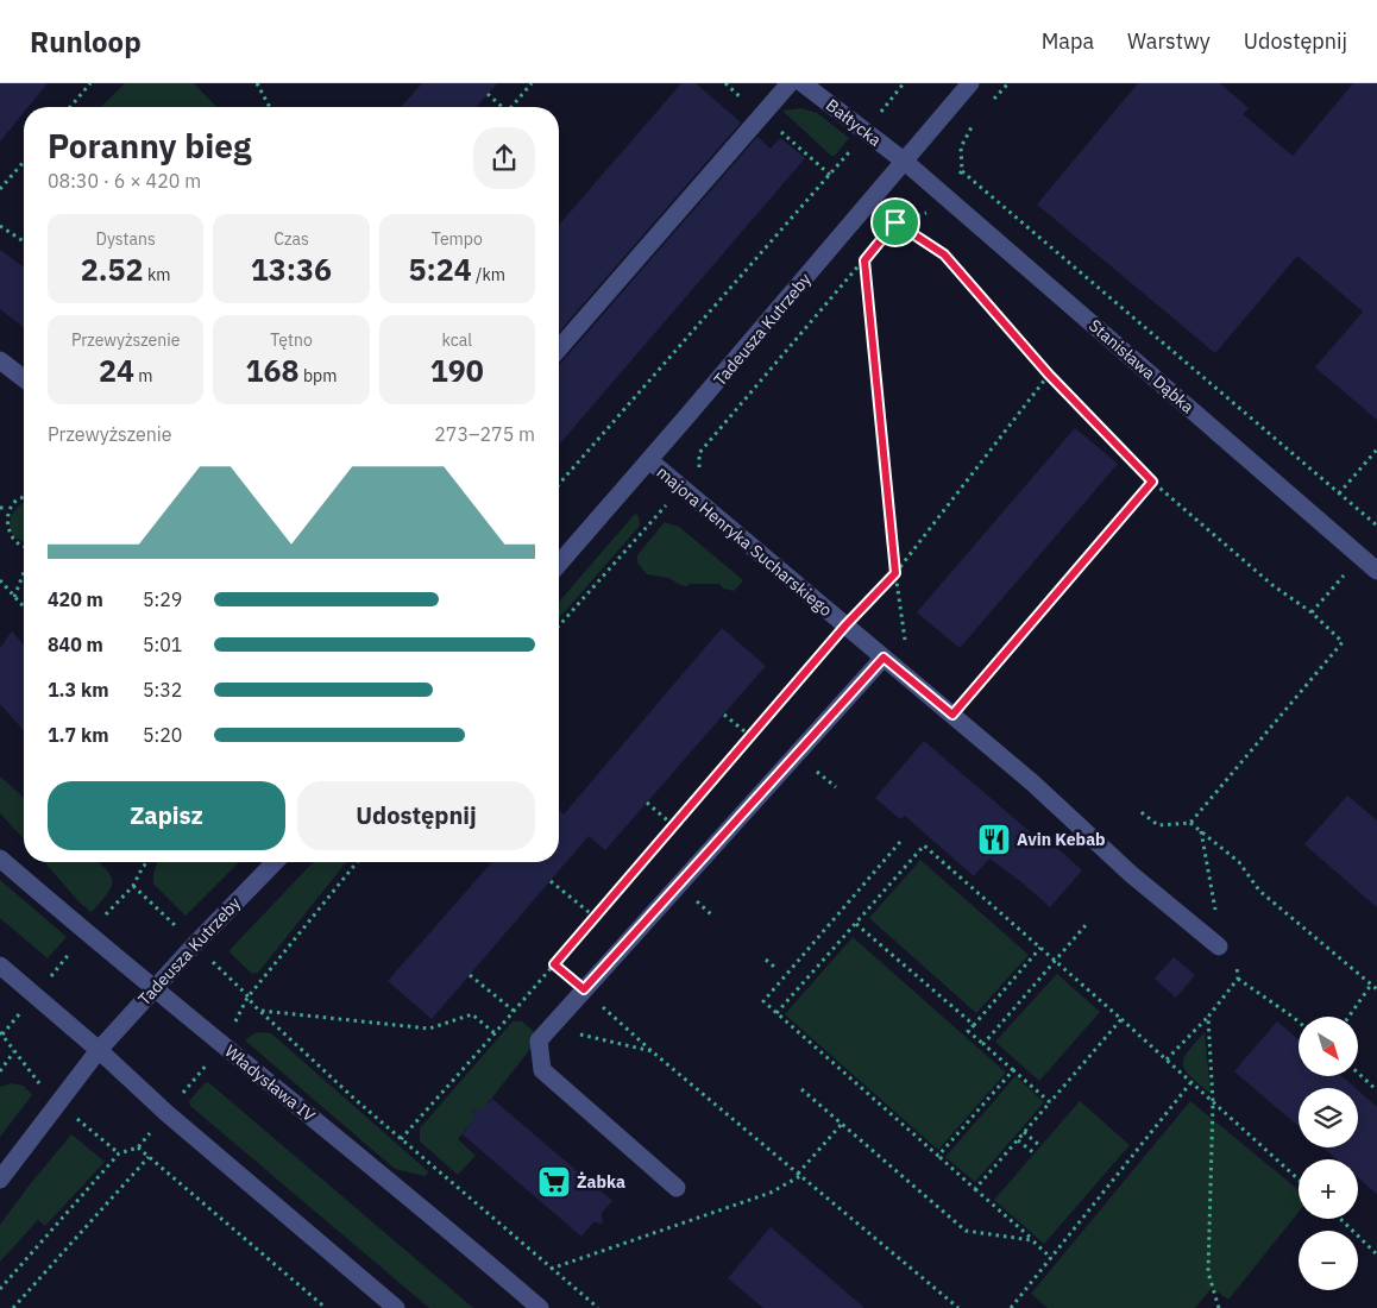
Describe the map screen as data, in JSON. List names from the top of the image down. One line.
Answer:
{"streets":{"street":["Bałtycka","Tadeusza Kutrzeby","Stanisława Dąbka","majora Henryka Sucharskiego","Władysława IV"]},"crossings":[["Bałtycka","Tadeusza Kutrzeby"],["Bałtycka","Stanisława Dąbka"],["Tadeusza Kutrzeby","Stanisława Dąbka"],["Tadeusza Kutrzeby","majora Henryka Sucharskiego"],["Tadeusza Kutrzeby","Władysława IV"]],"places":{"restaurant":["Avin Kebab"],"supermarket":["Żabka"]},"north":"bottom right","page":{"header":"Runloop","nav":["Mapa","Warstwy","Udostępnij"],"heading":["Poranny bieg","08:30 · 6 × 420 m"],"stats":[["Dystans","2.52 km"],["Czas","13:36"],["Tempo","5:24 /km"],["Przewyższenie","24 m"],["Tętno","168 bpm"],["kcal","190"]],"chart":["Przewyższenie","273–275 m"],"list":[{"name":"420 m","note":"5:29"},{"name":"840 m","note":"5:01"},{"name":"1.3 km","note":"5:32"},{"name":"1.7 km","note":"5:20"}],"buttons":["Zapisz","Udostępnij"],"map_buttons":["+","−"]}}
